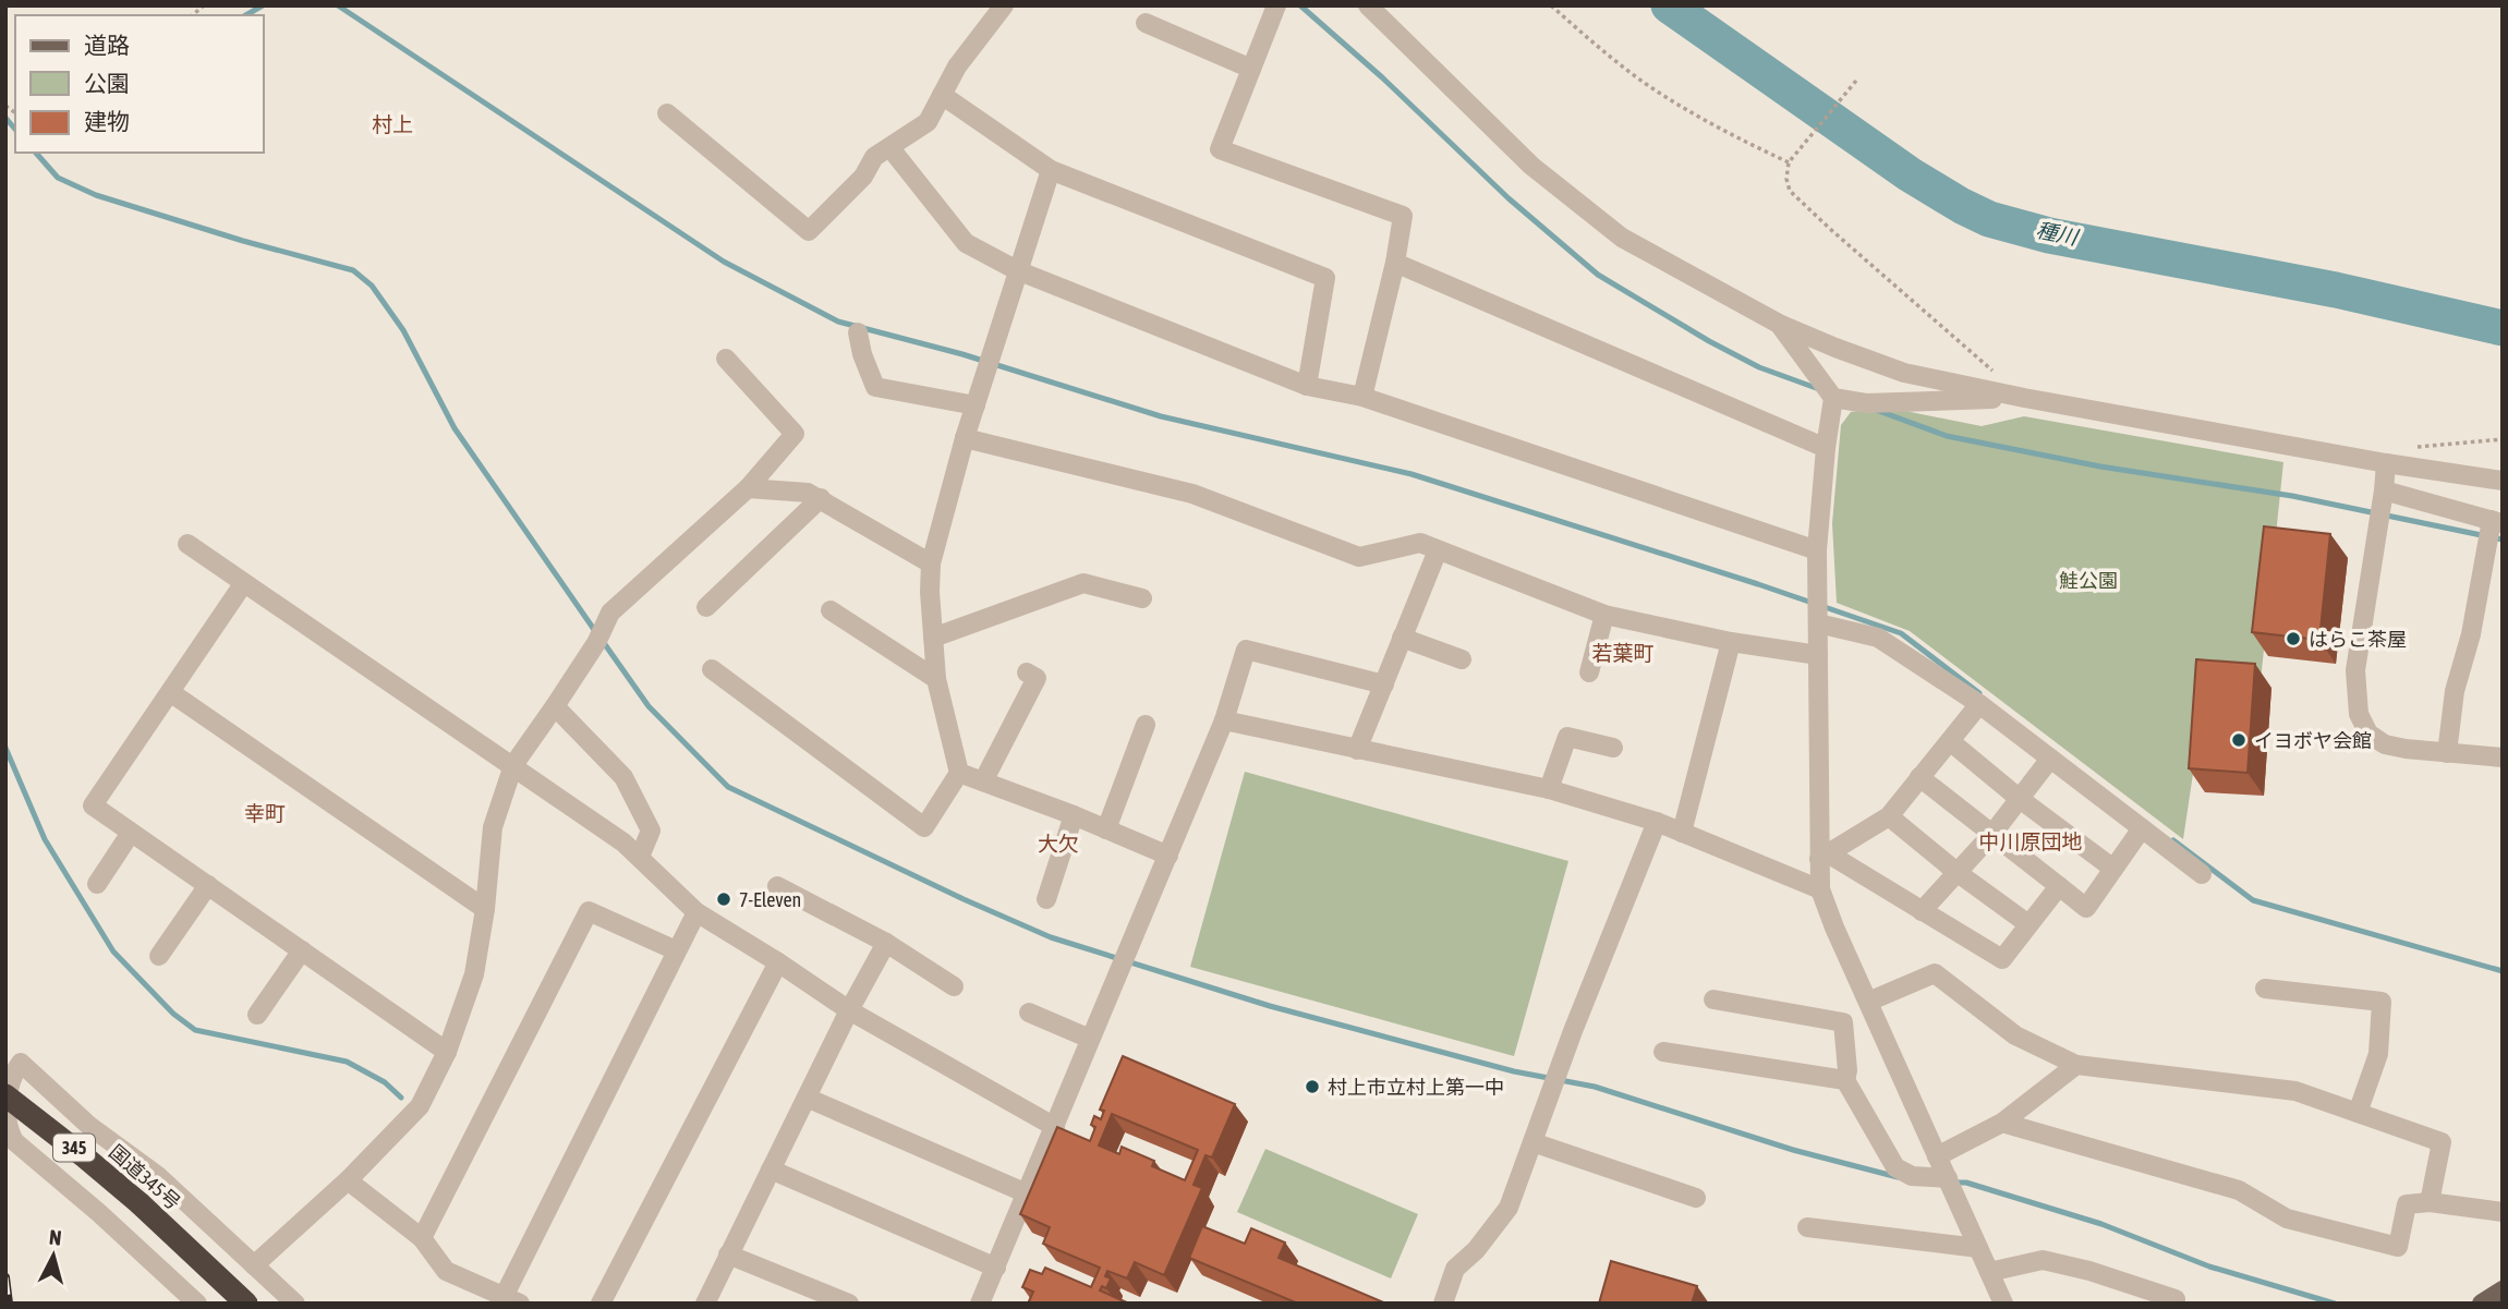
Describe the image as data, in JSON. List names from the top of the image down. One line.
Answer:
{"streets":{"highway":["345","国道345号"]},"districts":["村上","若葉町","幸町","中川原団地","大欠"],"water":["種川"],"parks":["鮭公園"],"places":["はらこ茶屋","イヨボヤ会館","7-Eleven","村上市立村上第一中"],"legend":["道路","公園","建物"],"north":"top"}
